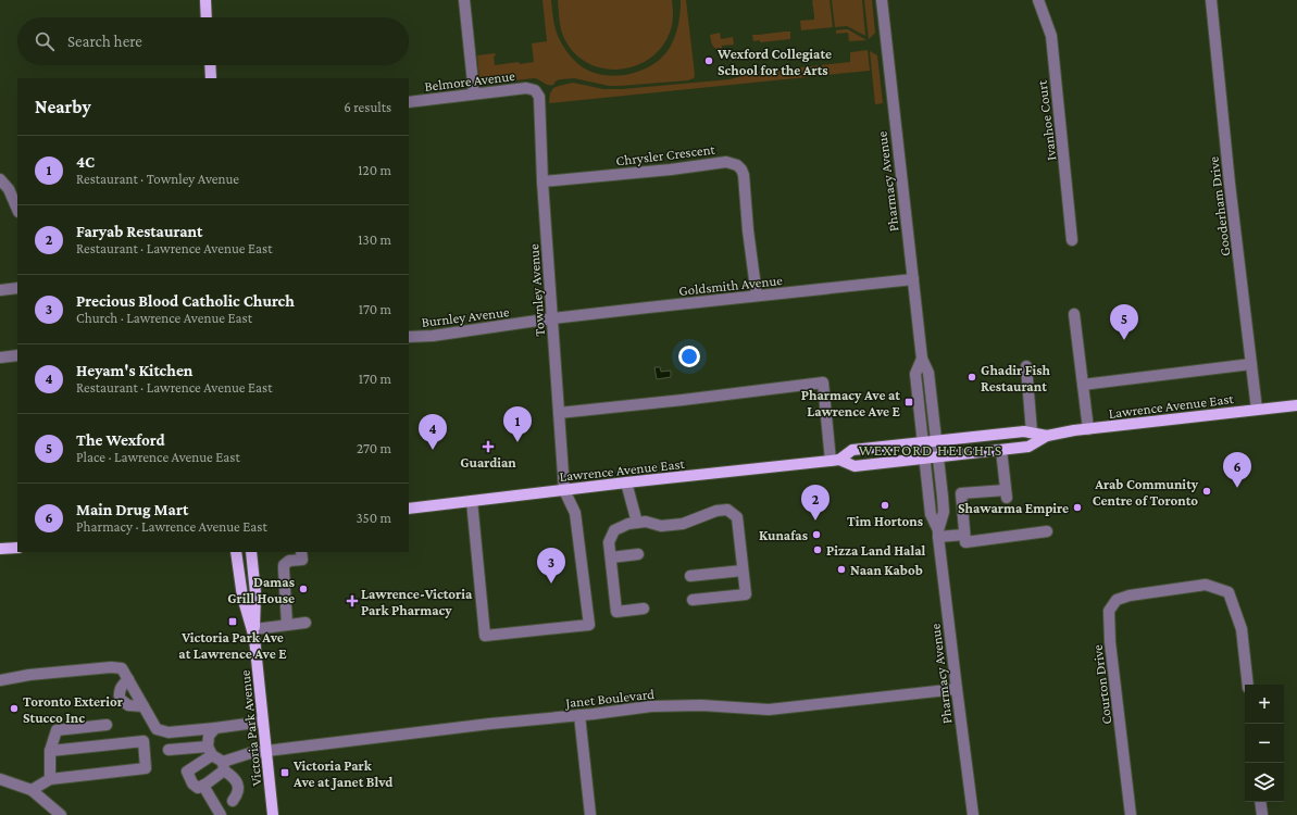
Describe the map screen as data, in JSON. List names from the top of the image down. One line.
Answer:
{"streets":{"main road":["Lawrence Avenue East","Victoria Park Avenue"],"street":["Belmore Avenue","Ivanhoe Court","Chrysler Crescent","Pharmacy Avenue","Gooderham Drive","Goldsmith Avenue","Townley Avenue","Burnley Avenue","Courton Drive","Janet Boulevard"]},"crossings":[["Belmore Avenue","Townley Avenue"],["Chrysler Crescent","Goldsmith Avenue"],["Chrysler Crescent","Townley Avenue"],["Pharmacy Avenue","Goldsmith Avenue"],["Pharmacy Avenue","Lawrence Avenue East"],["Pharmacy Avenue","Janet Boulevard"],["Gooderham Drive","Lawrence Avenue East"],["Goldsmith Avenue","Townley Avenue"],["Goldsmith Avenue","Burnley Avenue"],["Townley Avenue","Burnley Avenue"],["Townley Avenue","Lawrence Avenue East"],["Janet Boulevard","Victoria Park Avenue"]],"districts":["WEXFORD HEIGHTS"],"places":{"other":["Wexford Collegiate School for the Arts","Ghadir Fish Restaurant","Arab Community Centre of Toronto","Tim Hortons","Shawarma Empire","Kunafas","Pizza Land Halal","Naan Kabob","Damas Grill House","Toronto Exterior Stucco Inc"],"transit":["Pharmacy Ave at Lawrence Ave E","Victoria Park Ave at Lawrence Ave E","Victoria Park Ave at Janet Blvd"],"health":["Guardian","Lawrence-Victoria Park Pharmacy"]},"page":{"search":"Search here","heading":["Nearby","6 results"],"list":[{"mark":"1","name":"4C","note":"Restaurant · Townley Avenue","value":"120 m"},{"mark":"2","name":"Faryab Restaurant","note":"Restaurant · Lawrence Avenue East","value":"130 m"},{"mark":"3","name":"Precious Blood Catholic Church","note":"Church · Lawrence Avenue East","value":"170 m"},{"mark":"4","name":"Heyam's Kitchen","note":"Restaurant · Lawrence Avenue East","value":"170 m"},{"mark":"5","name":"The Wexford","note":"Place · Lawrence Avenue East","value":"270 m"},{"mark":"6","name":"Main Drug Mart","note":"Pharmacy · Lawrence Avenue East","value":"350 m"}],"pins":["5","1","4","6","2","3"],"map_buttons":["+","−"]}}
